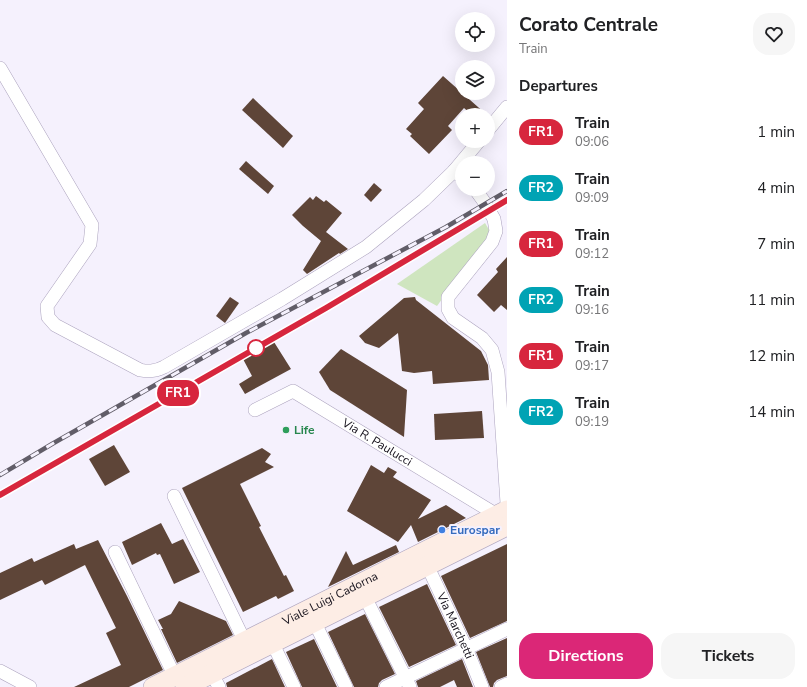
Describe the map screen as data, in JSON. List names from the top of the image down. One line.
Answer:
{"streets":{"main road":["Viale Luigi Cadorna"],"street":["Via R. Paulucci","Via Marchetti"]},"crossings":[["Via R. Paulucci","Viale Luigi Cadorna"],["Viale Luigi Cadorna","Via Marchetti"]],"places":["Life","Eurospar"],"page":{"on_map":"FR1","heading":[["Corato Centrale","Train"],"Departures"],"map_buttons":["+","−"],"list":[{"mark":"FR1","name":"Train","note":"09:06","value":"1 min"},{"mark":"FR2","name":"Train","note":"09:09","value":"4 min"},{"mark":"FR1","name":"Train","note":"09:12","value":"7 min"},{"mark":"FR2","name":"Train","note":"09:16","value":"11 min"},{"mark":"FR1","name":"Train","note":"09:17","value":"12 min"},{"mark":"FR2","name":"Train","note":"09:19","value":"14 min"}],"buttons":["Directions","Tickets"]}}
